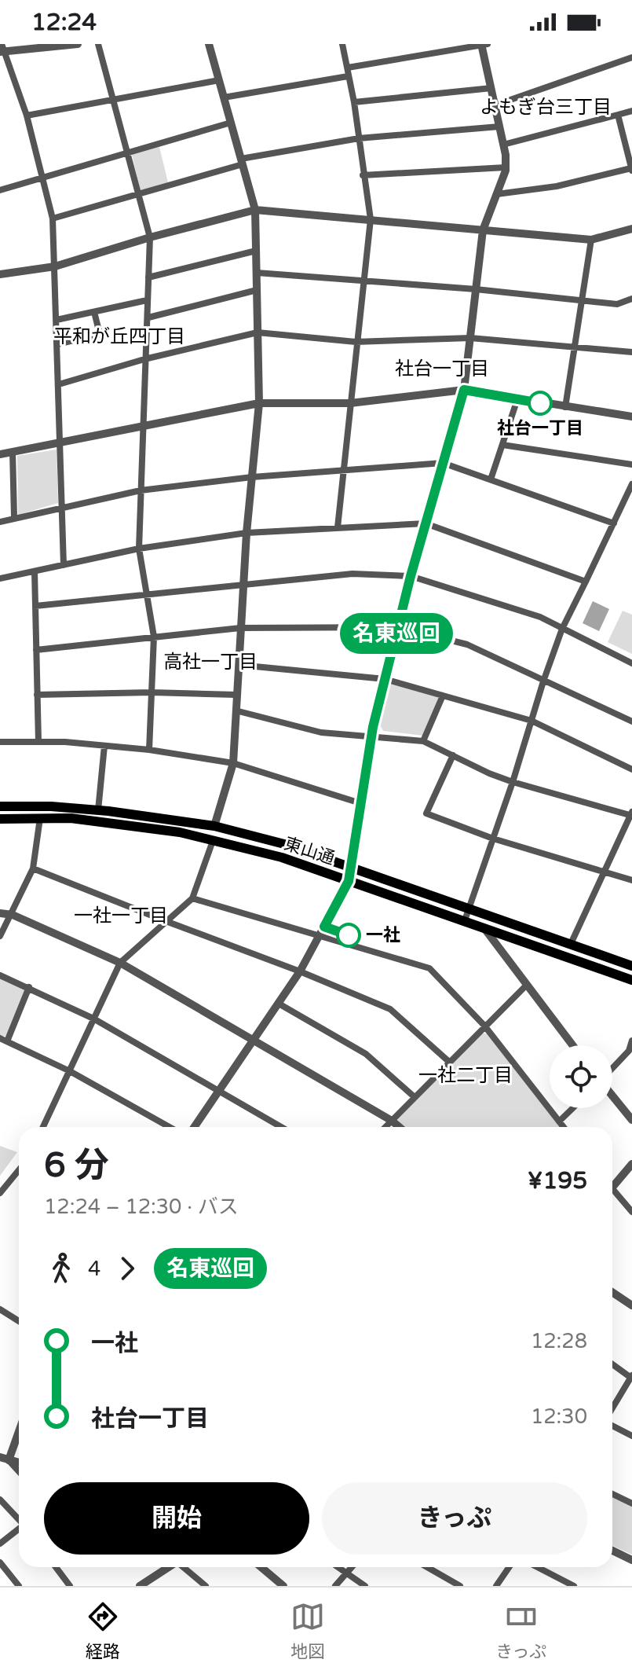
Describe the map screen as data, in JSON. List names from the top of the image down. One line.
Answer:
{"streets":{"main road":["東山通"]},"districts":["よもぎ台三丁目","平和が丘四丁目","社台一丁目","高社一丁目","一社一丁目","一社二丁目"],"places":["社台一丁目","一社"],"lines":["bus line 名東巡回"],"page":{"status":"12:24","on_map":"名東巡回","heading":["6 分","12:24 – 12:30 · バス","¥195"],"legs":["4","名東巡回"],"list":[{"name":"一社","value":"12:28"},{"name":"社台一丁目","value":"12:30"}],"buttons":["開始","きっぷ"],"tabs":["経路","地図","きっぷ"]}}
